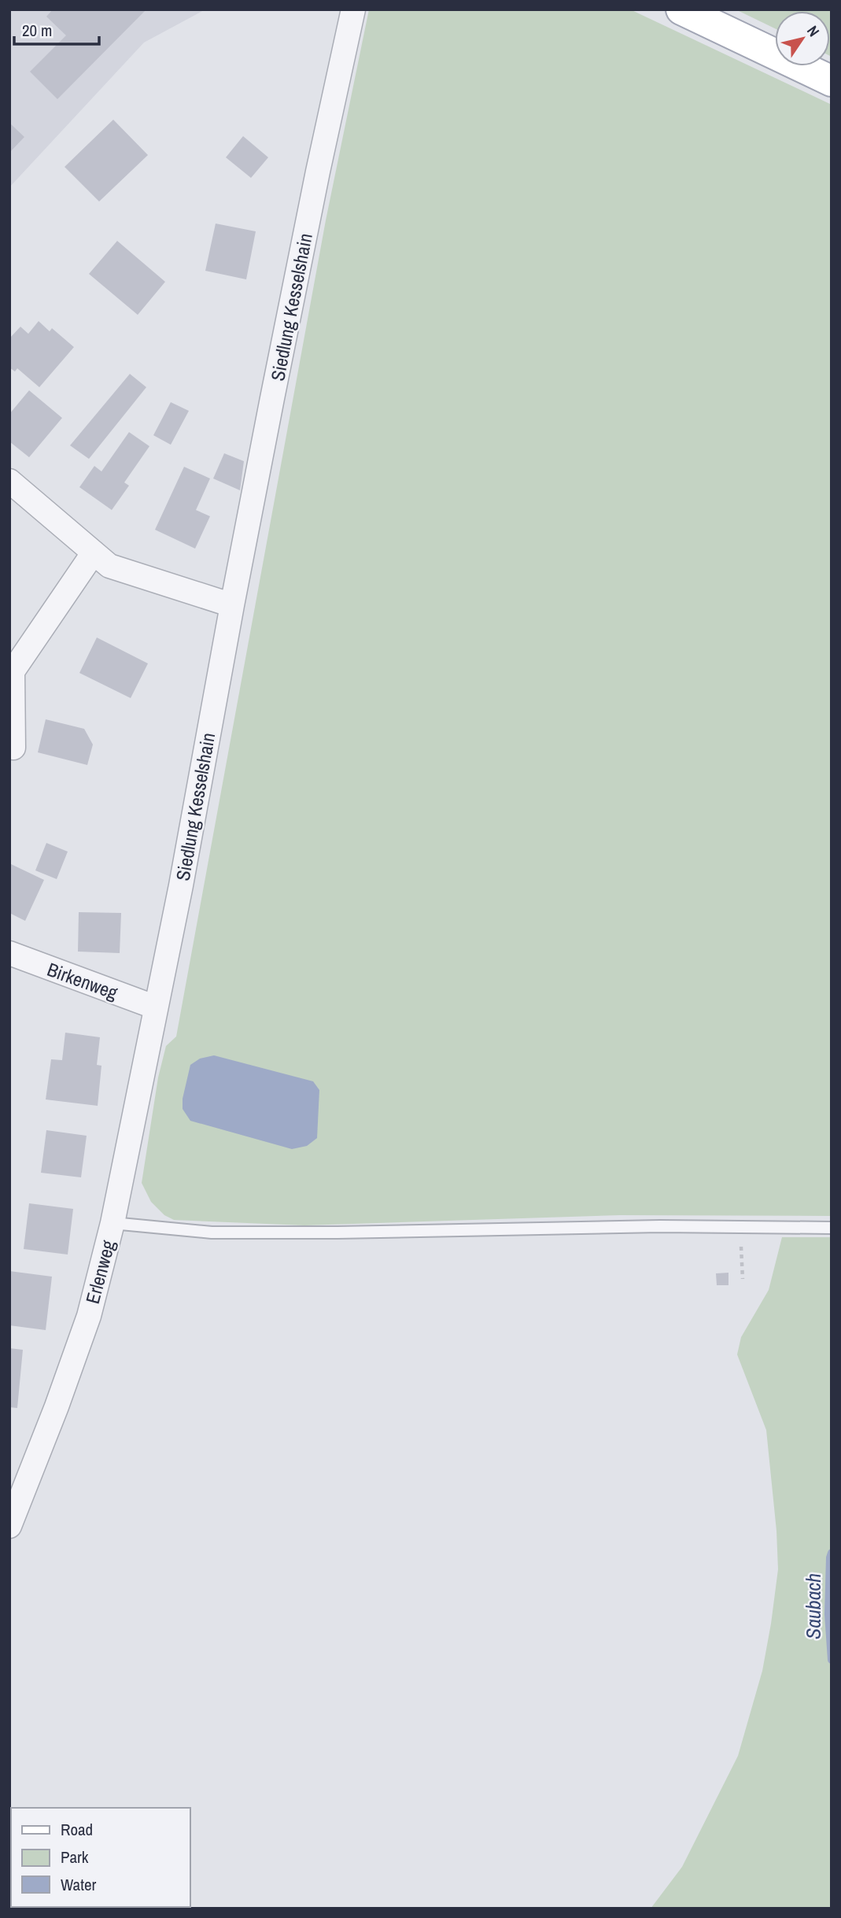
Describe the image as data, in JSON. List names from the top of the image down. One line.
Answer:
{"streets":{"street":["Siedlung Kesselshain","Birkenweg","Erlenweg"]},"crossings":[["Siedlung Kesselshain","Birkenweg"],["Siedlung Kesselshain","Erlenweg"],["Birkenweg","Erlenweg"]],"water":["Saubach"],"legend":["Road","Park","Water"],"scale_bar":"20 m","north":"top right"}
